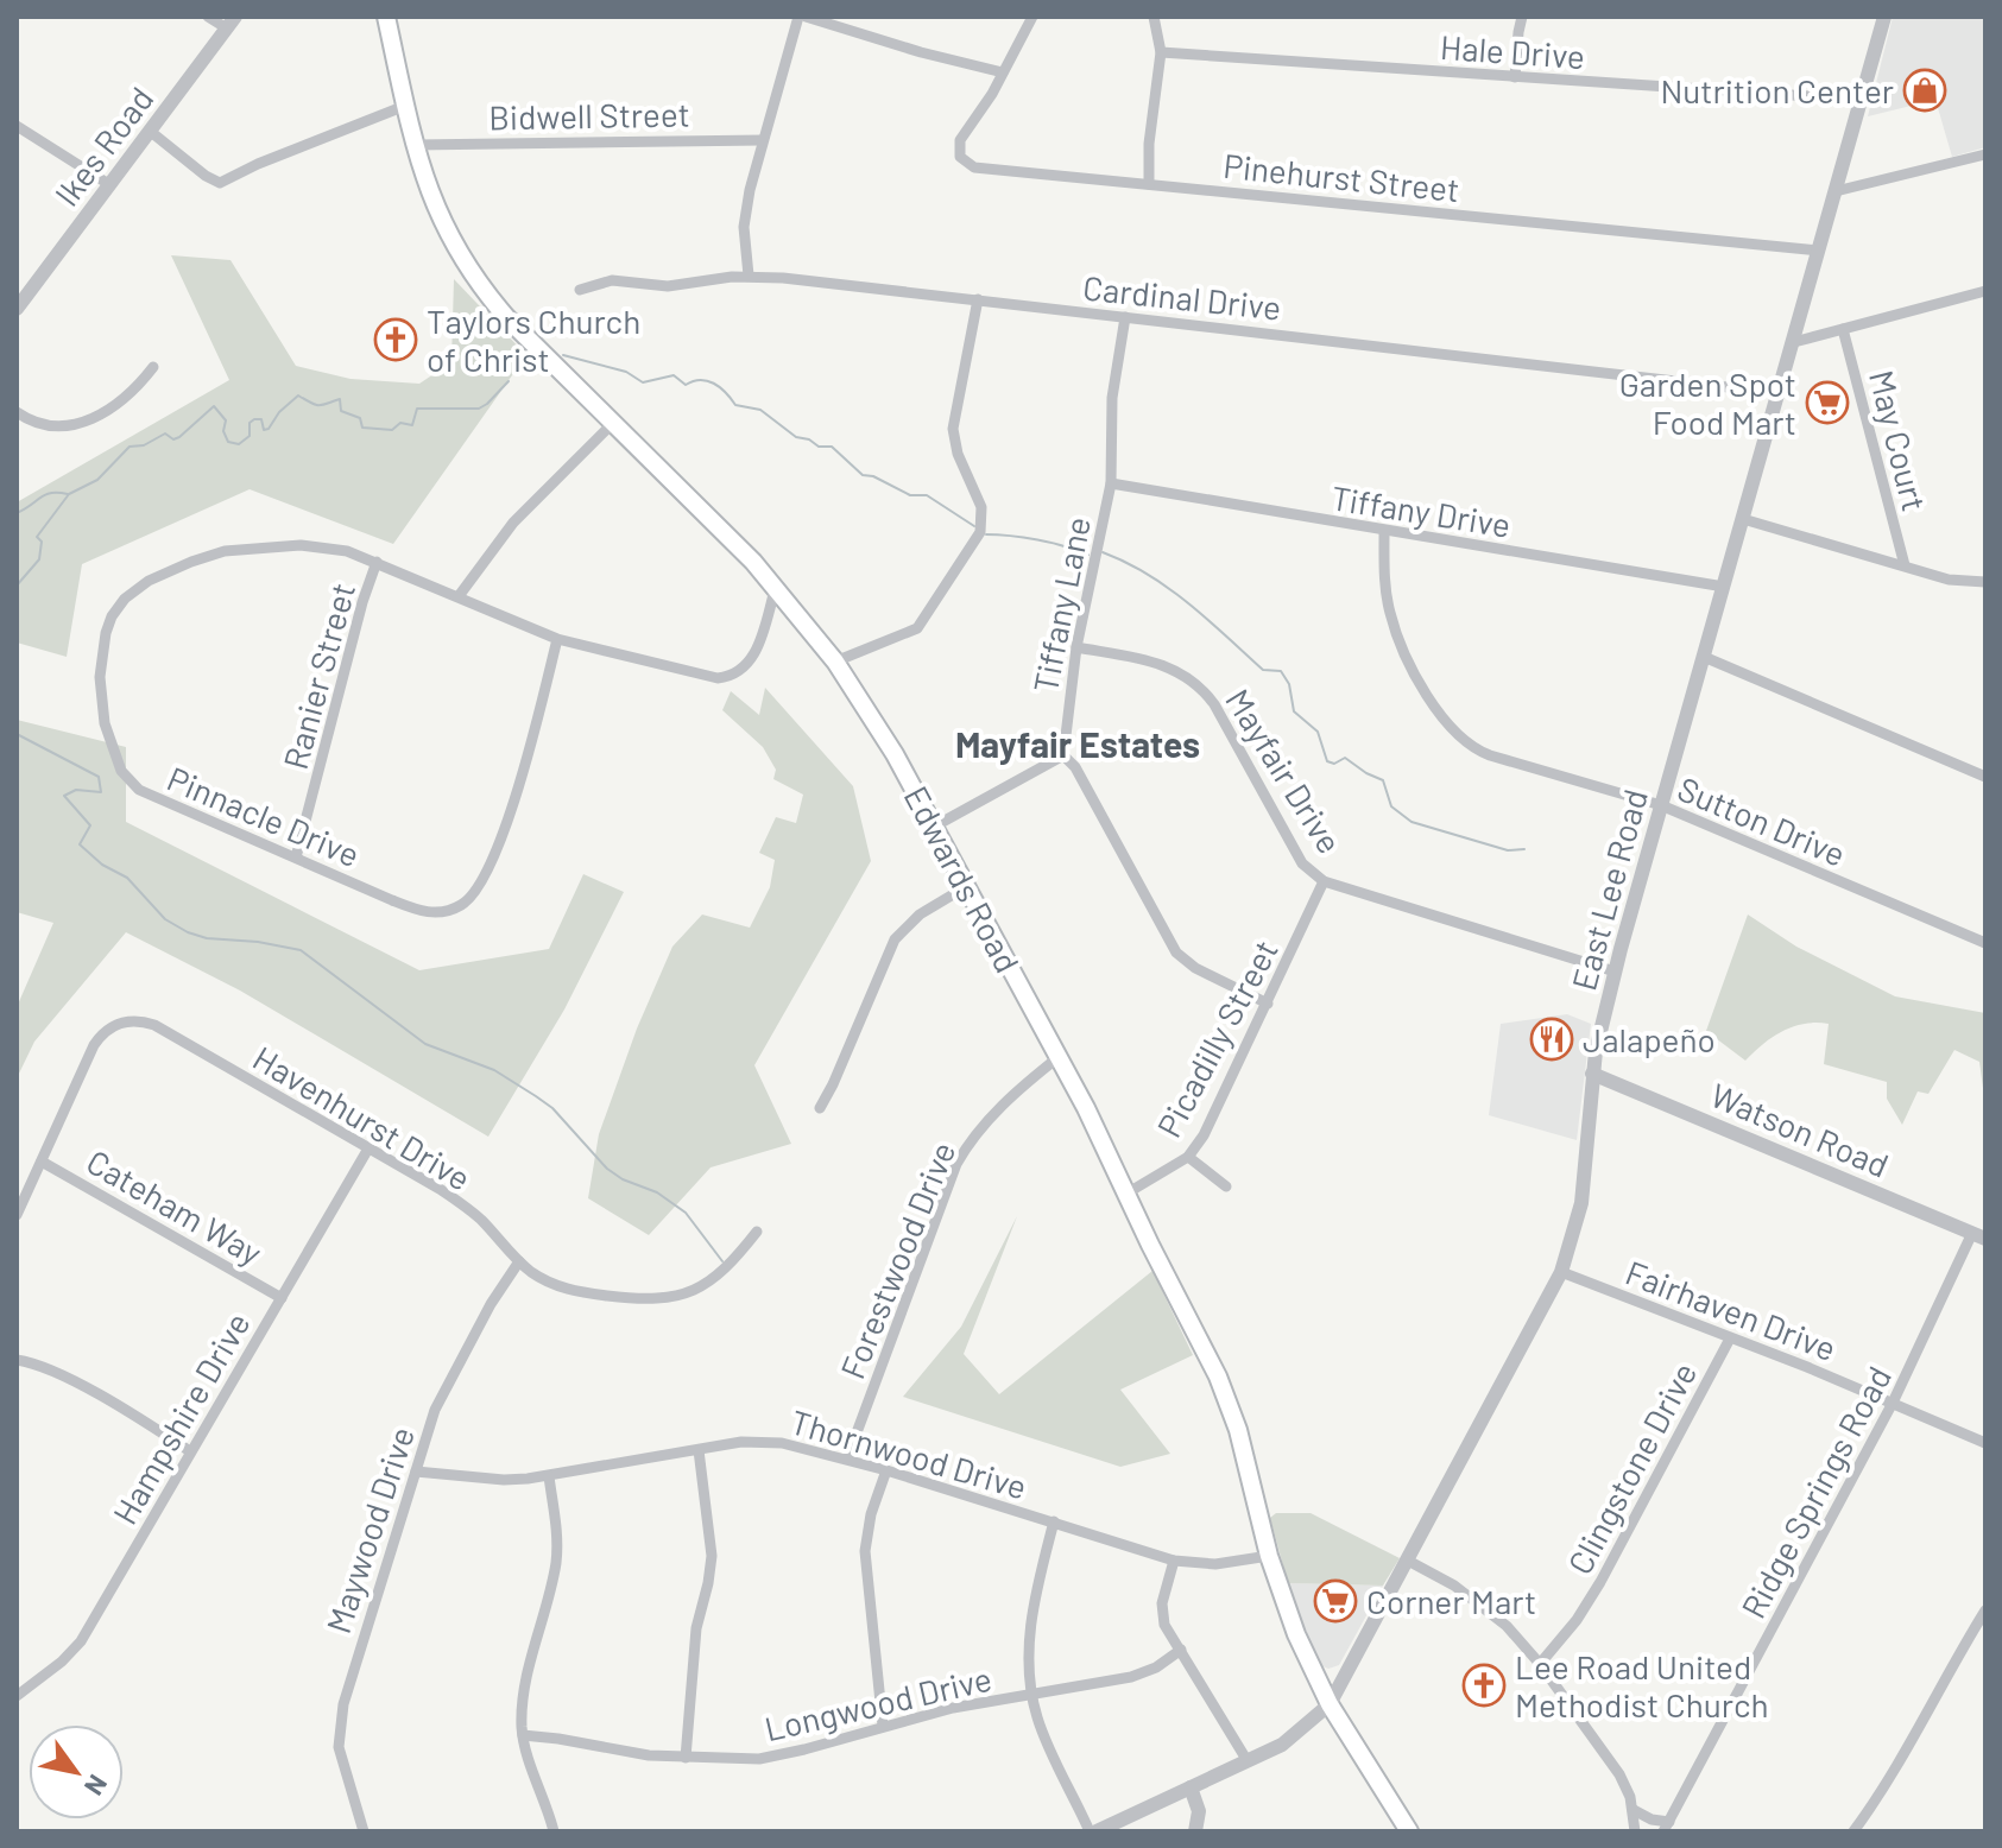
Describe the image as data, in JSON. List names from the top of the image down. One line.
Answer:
{"streets":{"main road":["Edwards Road"],"street":["Hale Drive","Bidwell Street","Ikes Road","Pinehurst Street","Cardinal Drive","May Court","Tiffany Drive","Tiffany Lane","Ranier Street","Mayfair Drive","Pinnacle Drive","Sutton Drive","East Lee Road","Picadilly Street","Havenhurst Drive","Watson Road","Cateham Way","Forestwood Drive","Fairhaven Drive","Hampshire Drive","Thornwood Drive","Clingstone Drive","Ridge Springs Road","Maywood Drive","Longwood Drive"]},"crossings":[["Hale Drive","East Lee Road"],["Bidwell Street","Edwards Road"],["Pinehurst Street","East Lee Road"],["Cardinal Drive","Tiffany Lane"],["Cardinal Drive","East Lee Road"],["Tiffany Drive","Tiffany Lane"],["Tiffany Drive","Sutton Drive"],["Tiffany Drive","East Lee Road"],["Tiffany Lane","Mayfair Drive"],["Ranier Street","Pinnacle Drive"],["Mayfair Drive","East Lee Road"],["Mayfair Drive","Picadilly Street"],["Pinnacle Drive","Edwards Road"],["Sutton Drive","East Lee Road"],["Edwards Road","East Lee Road"],["Edwards Road","Picadilly Street"],["Edwards Road","Forestwood Drive"],["Edwards Road","Thornwood Drive"],["East Lee Road","Watson Road"],["East Lee Road","Fairhaven Drive"],["Havenhurst Drive","Cateham Way"],["Havenhurst Drive","Hampshire Drive"],["Havenhurst Drive","Maywood Drive"],["Watson Road","Ridge Springs Road"],["Cateham Way","Hampshire Drive"],["Forestwood Drive","Thornwood Drive"],["Fairhaven Drive","Clingstone Drive"],["Fairhaven Drive","Ridge Springs Road"],["Thornwood Drive","Maywood Drive"]],"districts":["Mayfair Estates"],"places":{"shop":["Nutrition Center"],"church":["Taylors Church of Christ","Lee Road United Methodist Church"],"supermarket":["Garden Spot Food Mart","Corner Mart"],"restaurant":["Jalapeño"]},"north":"bottom right"}
